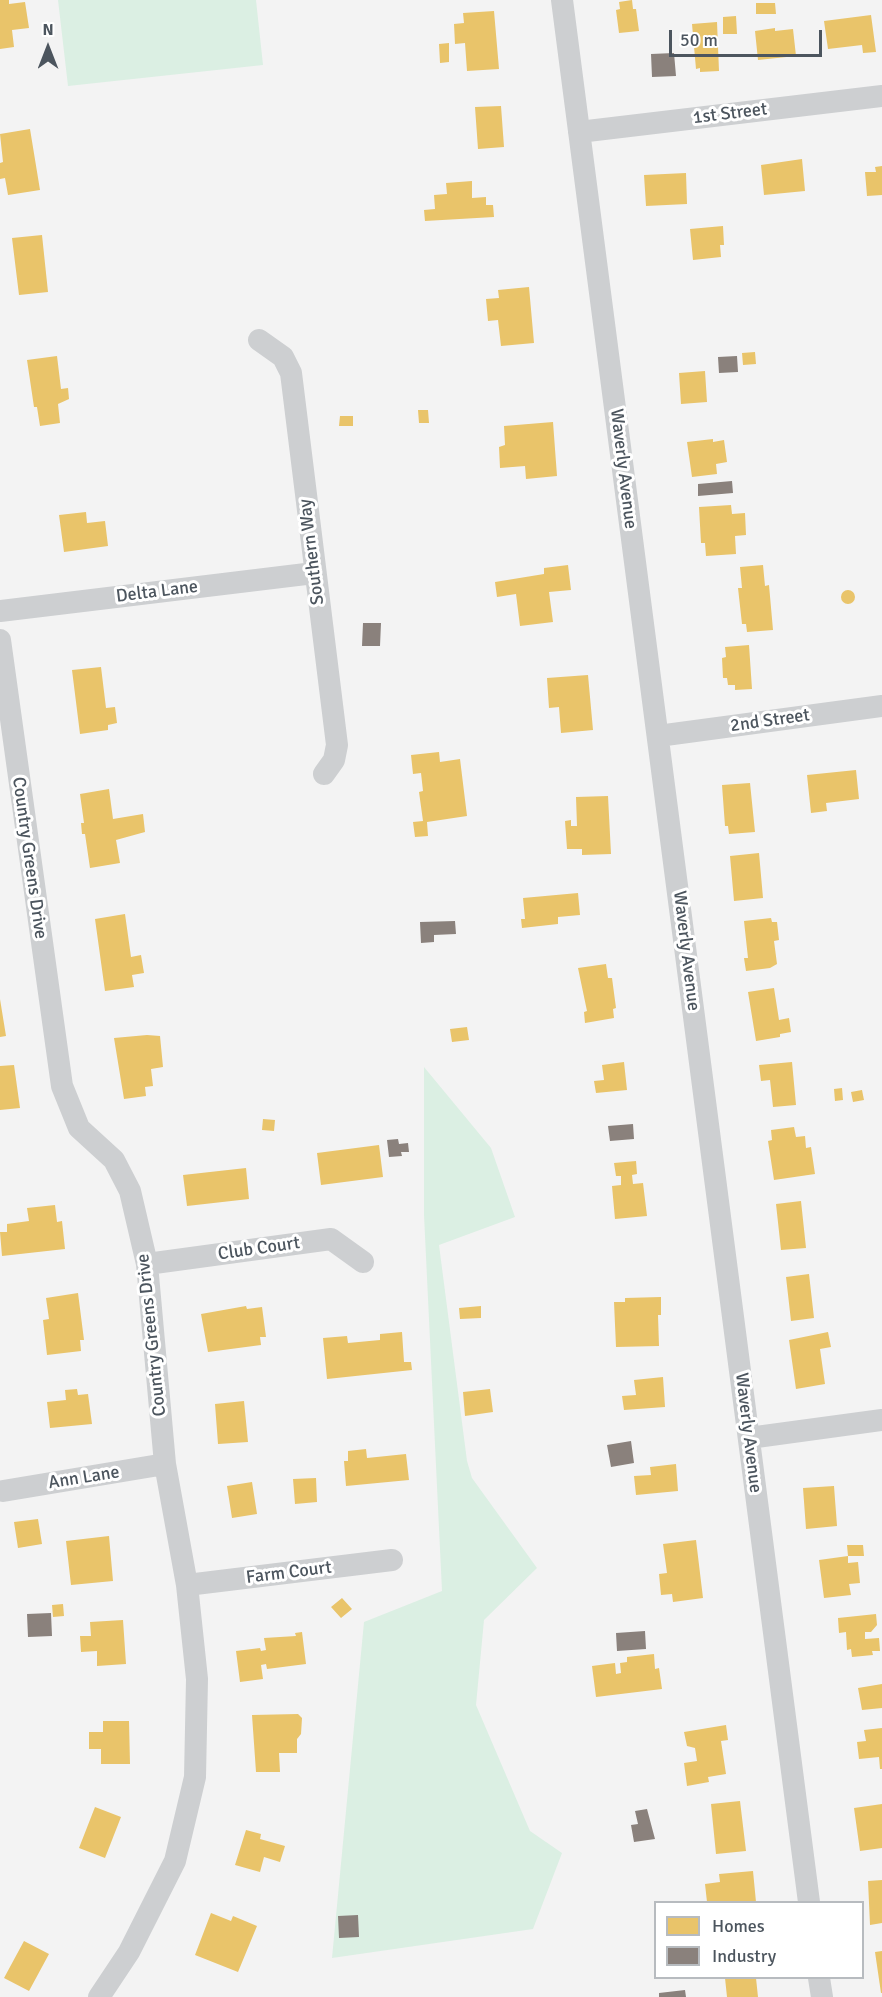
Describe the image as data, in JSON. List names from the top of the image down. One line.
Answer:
{"streets":{"street":["1st Street","Waverly Avenue","Southern Way","Delta Lane","2nd Street","Country Greens Drive","Club Court","Ann Lane","Farm Court"]},"crossings":[["1st Street","Waverly Avenue"],["Waverly Avenue","2nd Street"],["Southern Way","Delta Lane"],["Country Greens Drive","Club Court"],["Country Greens Drive","Ann Lane"],["Country Greens Drive","Farm Court"]],"legend":["Homes","Industry"],"scale_bar":"50 m","north":"top"}
